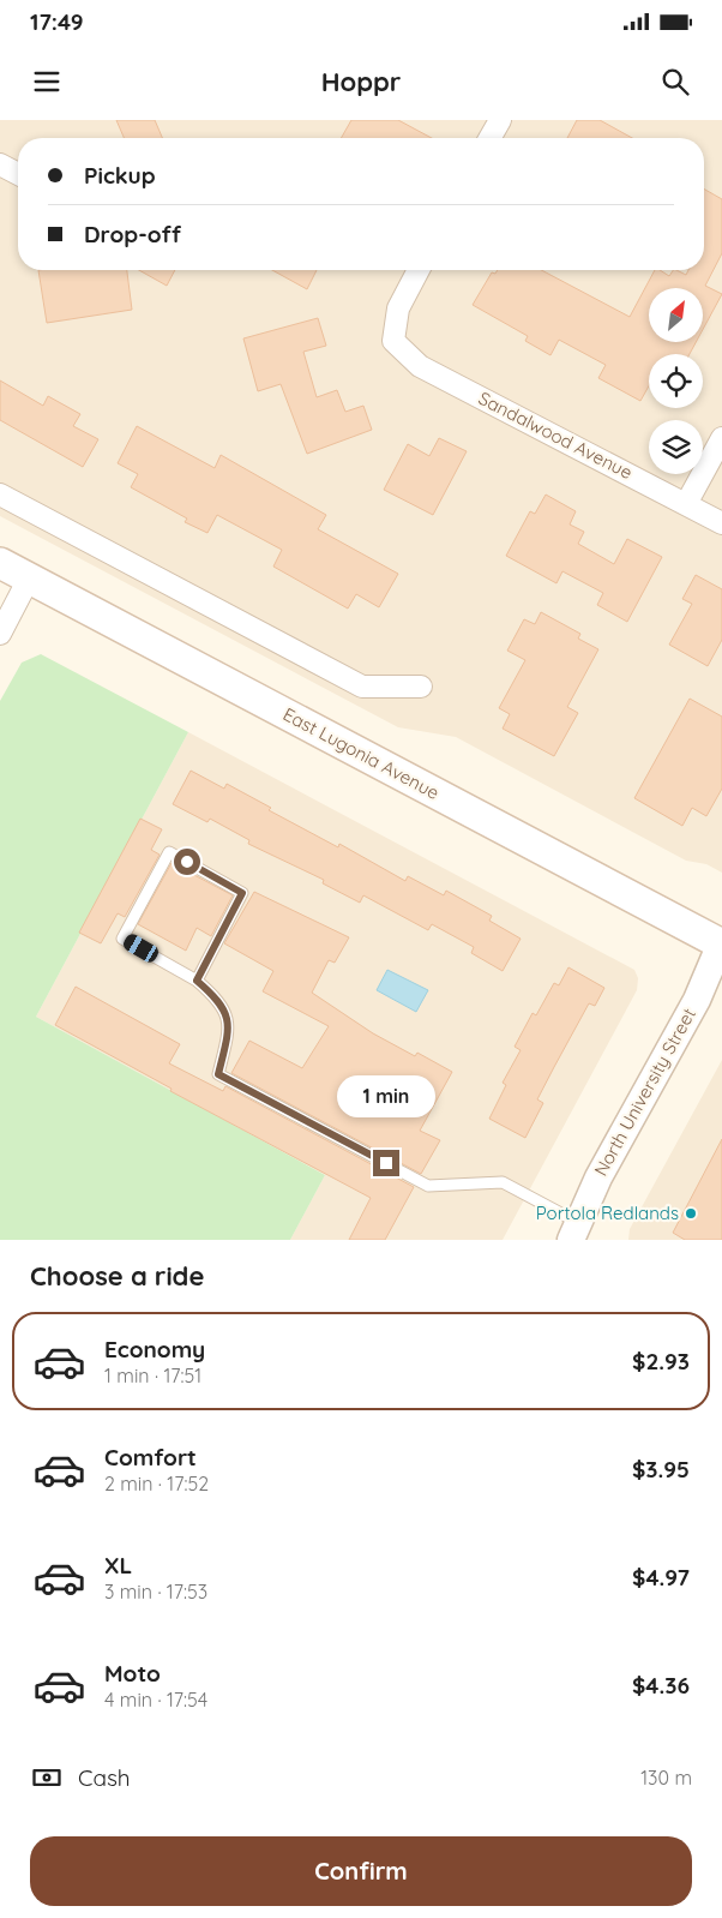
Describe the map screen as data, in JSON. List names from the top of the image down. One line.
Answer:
{"streets":{"main road":["East Lugonia Avenue"],"street":["Sandalwood Avenue","North University Street"]},"crossings":[["East Lugonia Avenue","North University Street"]],"places":["Portola Redlands"],"north":"top right","page":{"status":"17:49","header":"Hoppr","banner":["Pickup","Drop-off"],"bubble":"1 min","heading":"Choose a ride","list":[{"name":"Economy","note":"1 min · 17:51","value":"$2.93"},{"name":"Comfort","note":"2 min · 17:52","value":"$3.95"},{"name":"XL","note":"3 min · 17:53","value":"$4.97"},{"name":"Moto","note":"4 min · 17:54","value":"$4.36"}],"pay":["Cash","130 m"],"buttons":"Confirm"}}
